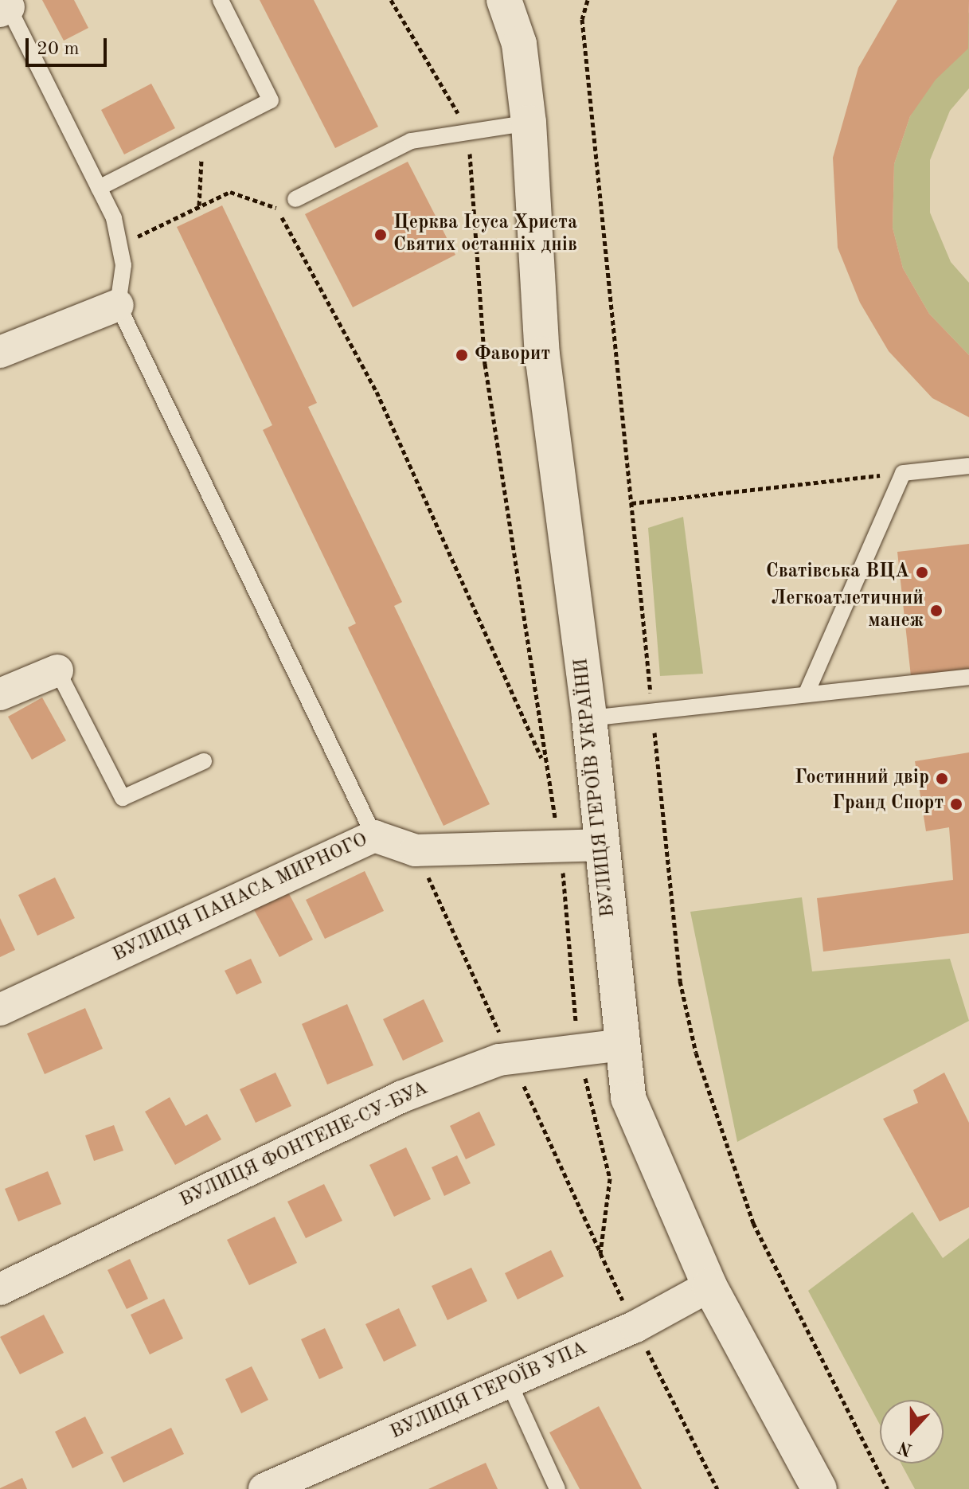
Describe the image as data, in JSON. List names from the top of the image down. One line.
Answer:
{"streets":{"main road":["ВУЛИЦЯ ГЕРОЇВ УКРАЇНИ"],"street":["ВУЛИЦЯ ПАНАСА МИРНОГО","ВУЛИЦЯ ФОНТЕНЕ-СУ-БУА","ВУЛИЦЯ ГЕРОЇВ УПА"]},"crossings":[["ВУЛИЦЯ ГЕРОЇВ УКРАЇНИ","ВУЛИЦЯ ПАНАСА МИРНОГО"],["ВУЛИЦЯ ГЕРОЇВ УКРАЇНИ","ВУЛИЦЯ ФОНТЕНЕ-СУ-БУА"],["ВУЛИЦЯ ГЕРОЇВ УКРАЇНИ","ВУЛИЦЯ ГЕРОЇВ УПА"]],"places":["Церква Ісуса Христа Святих останніх днів","Фаворит","Сватівська ВЦА","Легкоатлетичний манеж","Гостинний двір","Гранд Спорт"],"scale_bar":"20 m","north":"bottom"}
